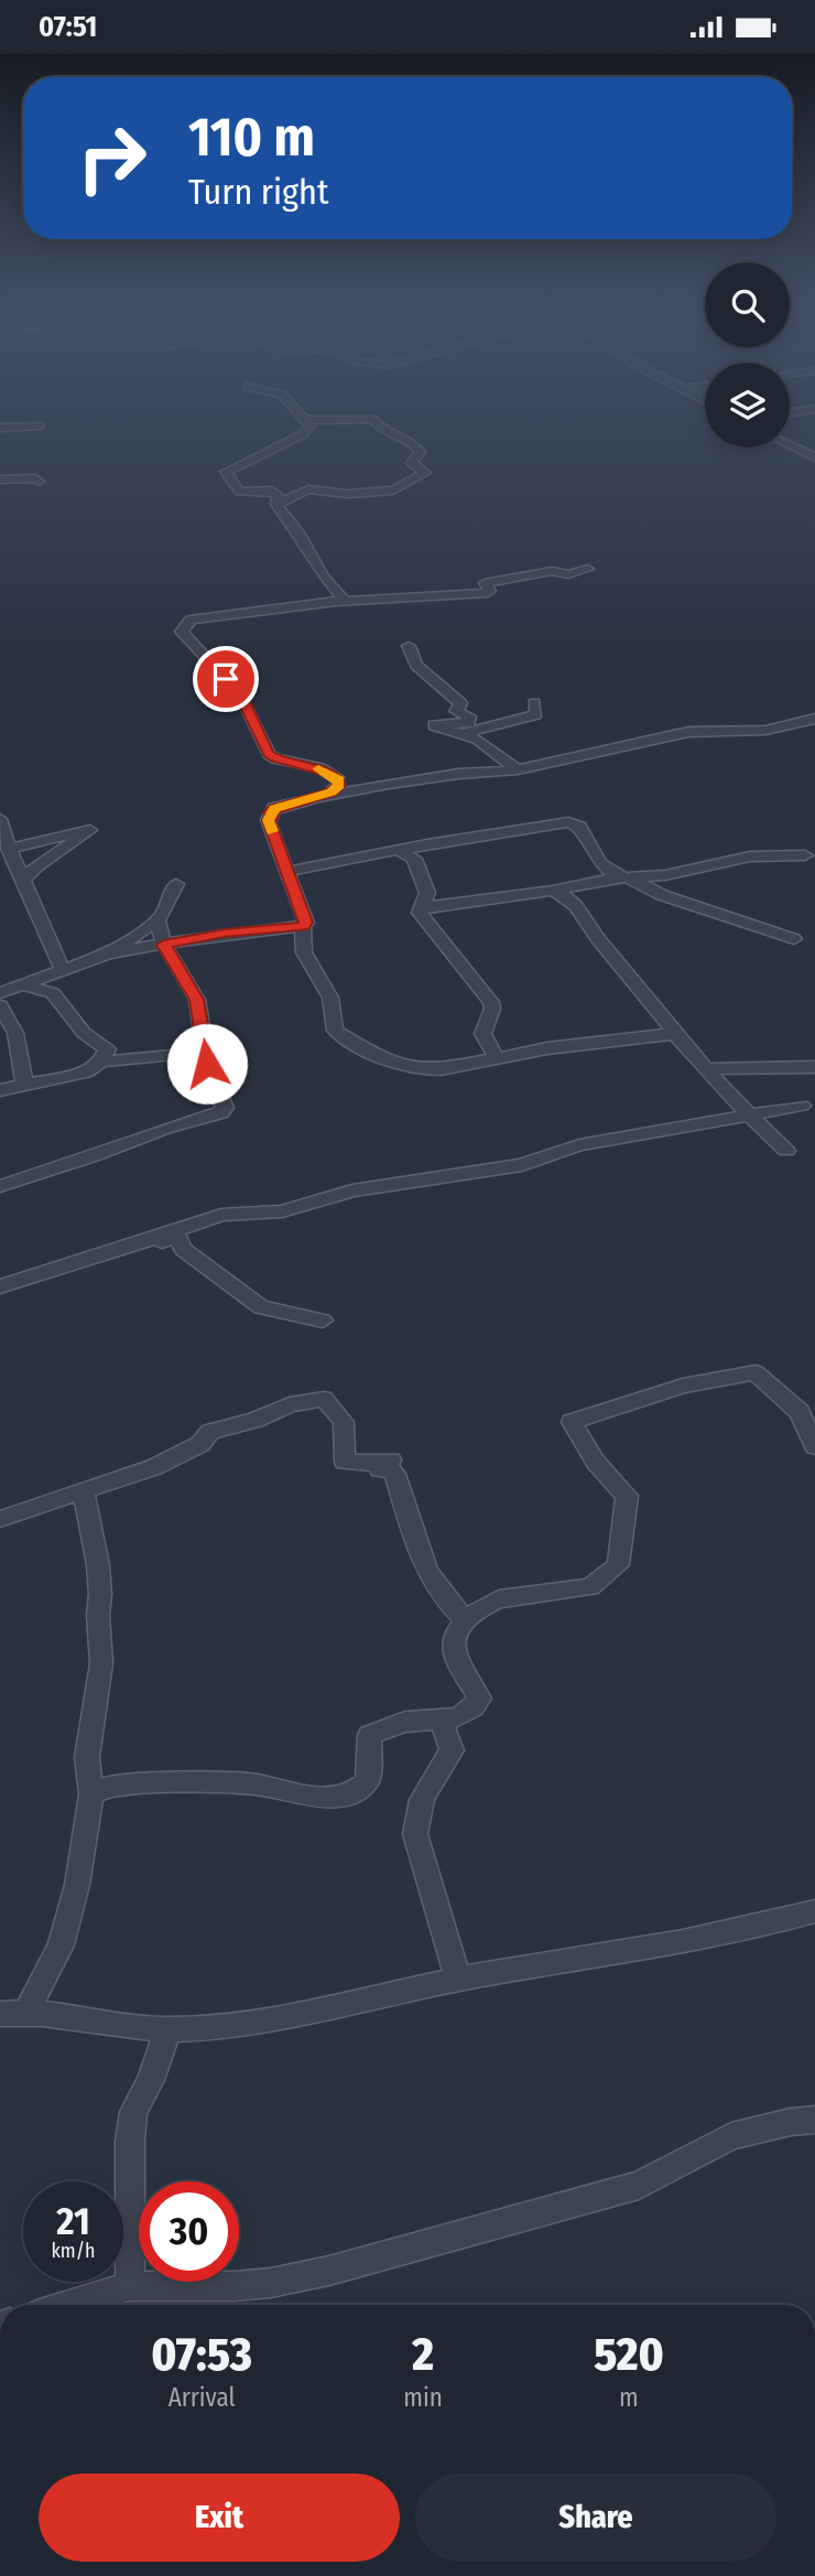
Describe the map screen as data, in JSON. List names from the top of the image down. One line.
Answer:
{"page":{"status":"07:51","turn":["110 m","Turn right"],"speed":"21 km/h","limit":"30","eta":["07:53","Arrival","2","min","520","m"],"buttons":["Exit","Share"]}}
